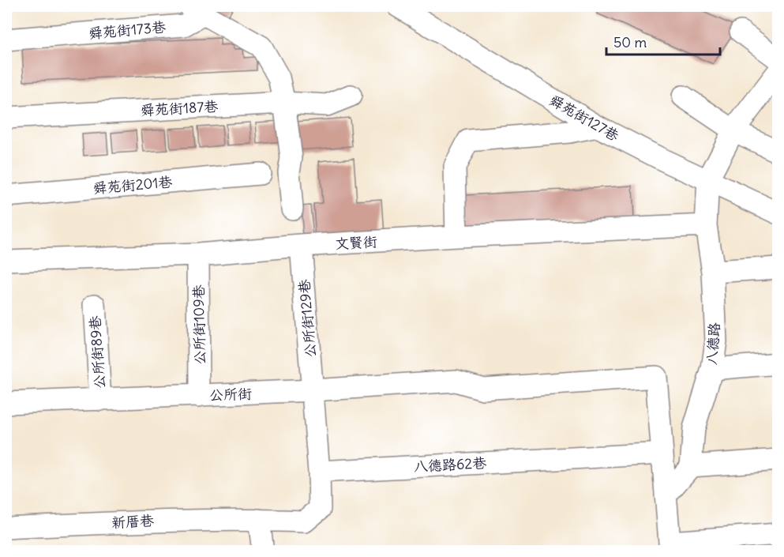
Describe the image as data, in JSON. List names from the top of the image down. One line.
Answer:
{"streets":{"street":["舜苑街173巷","舜苑街187巷","舜苑街127巷","舜苑街201巷","文賢街","公所街129巷","公所街109巷","八德路","公所街89巷","公所街","八德路62巷","新厝巷"]},"crossings":[["舜苑街173巷","舜苑街187巷"],["舜苑街127巷","八德路"],["文賢街","公所街129巷"],["文賢街","公所街109巷"],["文賢街","八德路"],["公所街129巷","公所街"],["公所街109巷","公所街"],["公所街89巷","公所街"],["公所街","八德路62巷"],["八德路62巷","新厝巷"]],"scale_bar":"50 m"}
